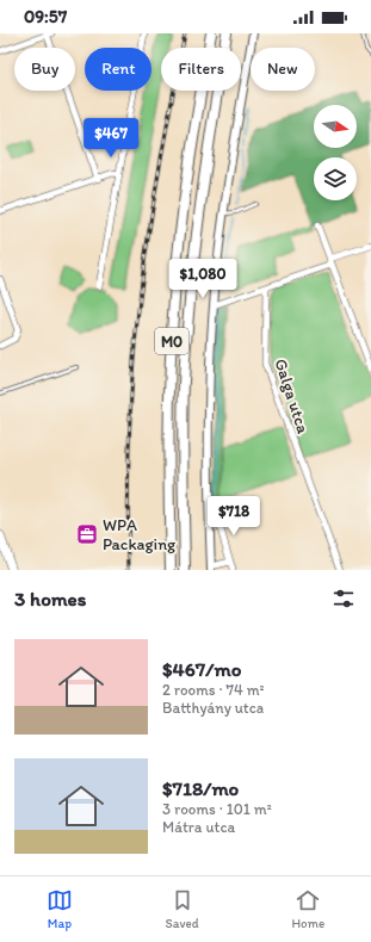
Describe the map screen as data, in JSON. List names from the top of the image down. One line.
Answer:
{"streets":{"highway":["M0"],"street":["Galga utca"]},"places":{"office":["WPA Packaging"]},"north":"right","page":{"status":"09:57","chip":["Buy","Rent","Filters","New"],"price":["$467","$1,080","$718"],"heading":"3 homes","list":[{"name":"$467/mo","note":"2 rooms · 74 m² · Batthyány utca"},{"name":"$718/mo","note":"3 rooms · 101 m² · Mátra utca"}],"tabs":["Map","Saved","Home"]}}
